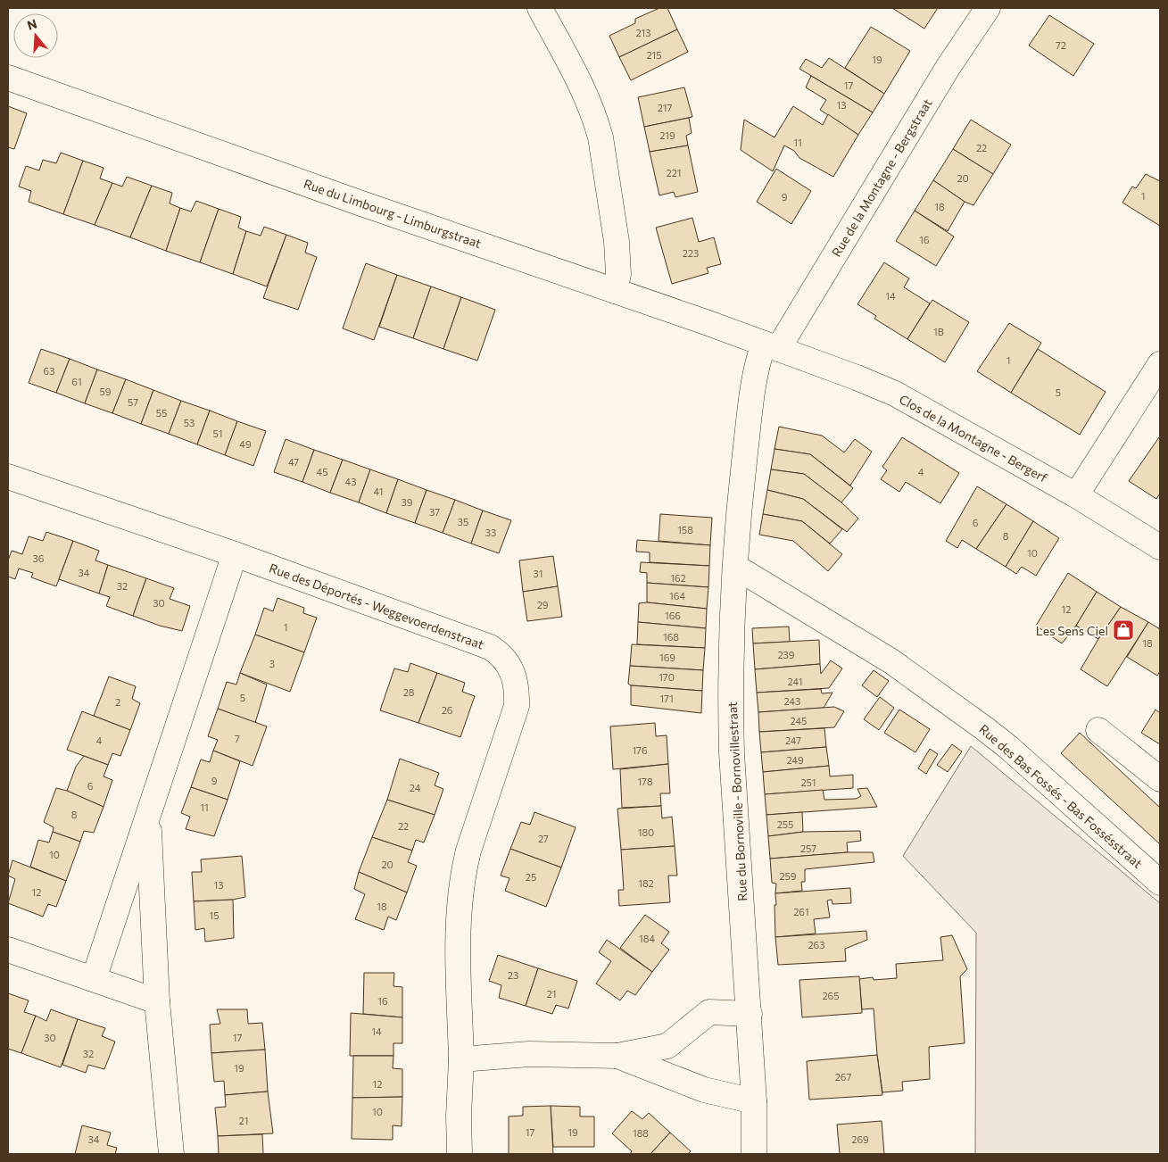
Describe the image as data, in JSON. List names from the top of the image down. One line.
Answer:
{"streets":{"street":["Rue de la Montagne - Bergstraat","Rue du Limbourg - Limburgstraat","Clos de la Montagne - Bergerf","Rue des Déportés - Weggevoerdenstraat","Rue des Bas Fossés - Bas Fossésstraat","Rue du Bornoville - Bornovillestraat"]},"crossings":[["Rue de la Montagne - Bergstraat","Rue du Limbourg - Limburgstraat"],["Rue de la Montagne - Bergstraat","Clos de la Montagne - Bergerf"],["Rue de la Montagne - Bergstraat","Rue du Bornoville - Bornovillestraat"],["Rue du Limbourg - Limburgstraat","Clos de la Montagne - Bergerf"],["Rue du Limbourg - Limburgstraat","Rue du Bornoville - Bornovillestraat"],["Clos de la Montagne - Bergerf","Rue du Bornoville - Bornovillestraat"],["Rue des Bas Fossés - Bas Fossésstraat","Rue du Bornoville - Bornovillestraat"]],"places":{"shop":["Les Sens Ciel"]},"house_numbers":["213","72","215","19","17","13","217","219","11","22","221","20","1","9","18","16","223","14","1B","1","63","61","59","5","57","55","53","51","49","47","45","4","43","41","39","37","35","6","158","33","8","10","36","34","31","162","32","164","30","29","12","166","1","168","18","239","169","3","170","241","28","5","171","243","2","26","245","7","4","247","176","249","9","178","251","6","24","11","8","255","22","180","27","257","10","20","259","25","182","13","12","18","261","15","184","263","23","21","265","16","14","30","17","32","19","267","12","10","21","17","19","188","34","269"],"north":"top"}
